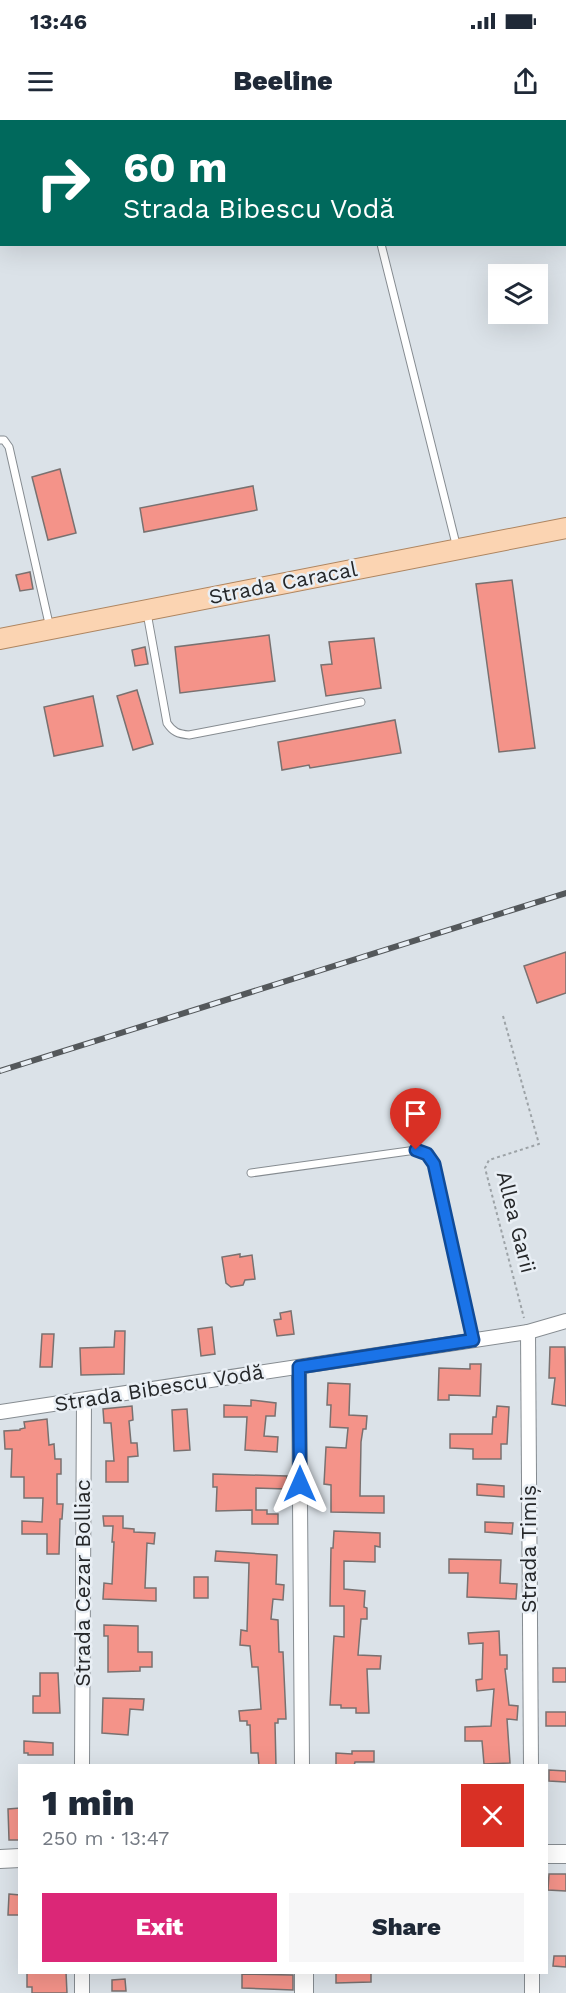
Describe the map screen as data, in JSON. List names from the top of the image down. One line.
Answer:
{"streets":{"main road":["Strada Caracal"],"street":["Strada Bibescu Vodă","Strada Timiș","Strada Cezar Bolliac"],"path":["Allea Garii"]},"crossings":[["Allea Garii","Strada Bibescu Vodă"],["Allea Garii","Strada Timiș"],["Strada Bibescu Vodă","Strada Timiș"],["Strada Bibescu Vodă","Strada Cezar Bolliac"]],"page":{"status":"13:46","header":"Beeline","turn":["60 m","Strada Bibescu Vodă"],"heading":["1 min","250 m · 13:47"],"buttons":["Exit","Share"]}}
